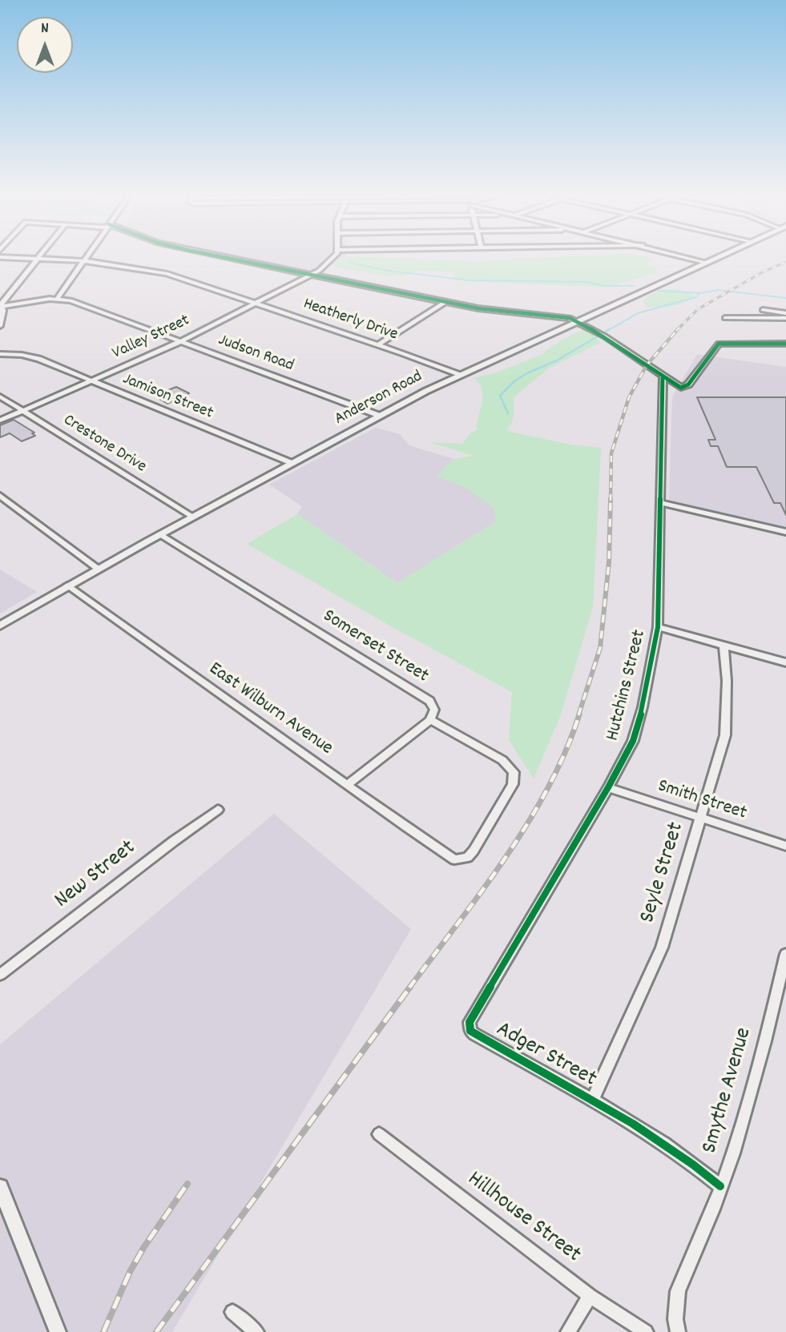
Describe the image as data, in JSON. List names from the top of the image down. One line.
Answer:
{"streets":{"main road":["Anderson Road"],"street":["Heatherly Drive","Valley Street","Judson Road","Jamison Street","Crestone Drive","Somerset Street","Hutchins Street","East Wilburn Avenue","Smith Street","Seyle Street","New Street","Adger Street","Smythe Avenue","Hillhouse Street"]},"crossings":[["Heatherly Drive","Valley Street"],["Heatherly Drive","Anderson Road"],["Valley Street","Judson Road"],["Valley Street","Jamison Street"],["Valley Street","Crestone Drive"],["Judson Road","Anderson Road"],["Jamison Street","Anderson Road"],["Anderson Road","Crestone Drive"],["Anderson Road","Somerset Street"],["Anderson Road","East Wilburn Avenue"],["Somerset Street","East Wilburn Avenue"],["Hutchins Street","Smith Street"],["Hutchins Street","Adger Street"],["Smith Street","Seyle Street"],["Seyle Street","Adger Street"],["Adger Street","Smythe Avenue"]],"north":"top"}
